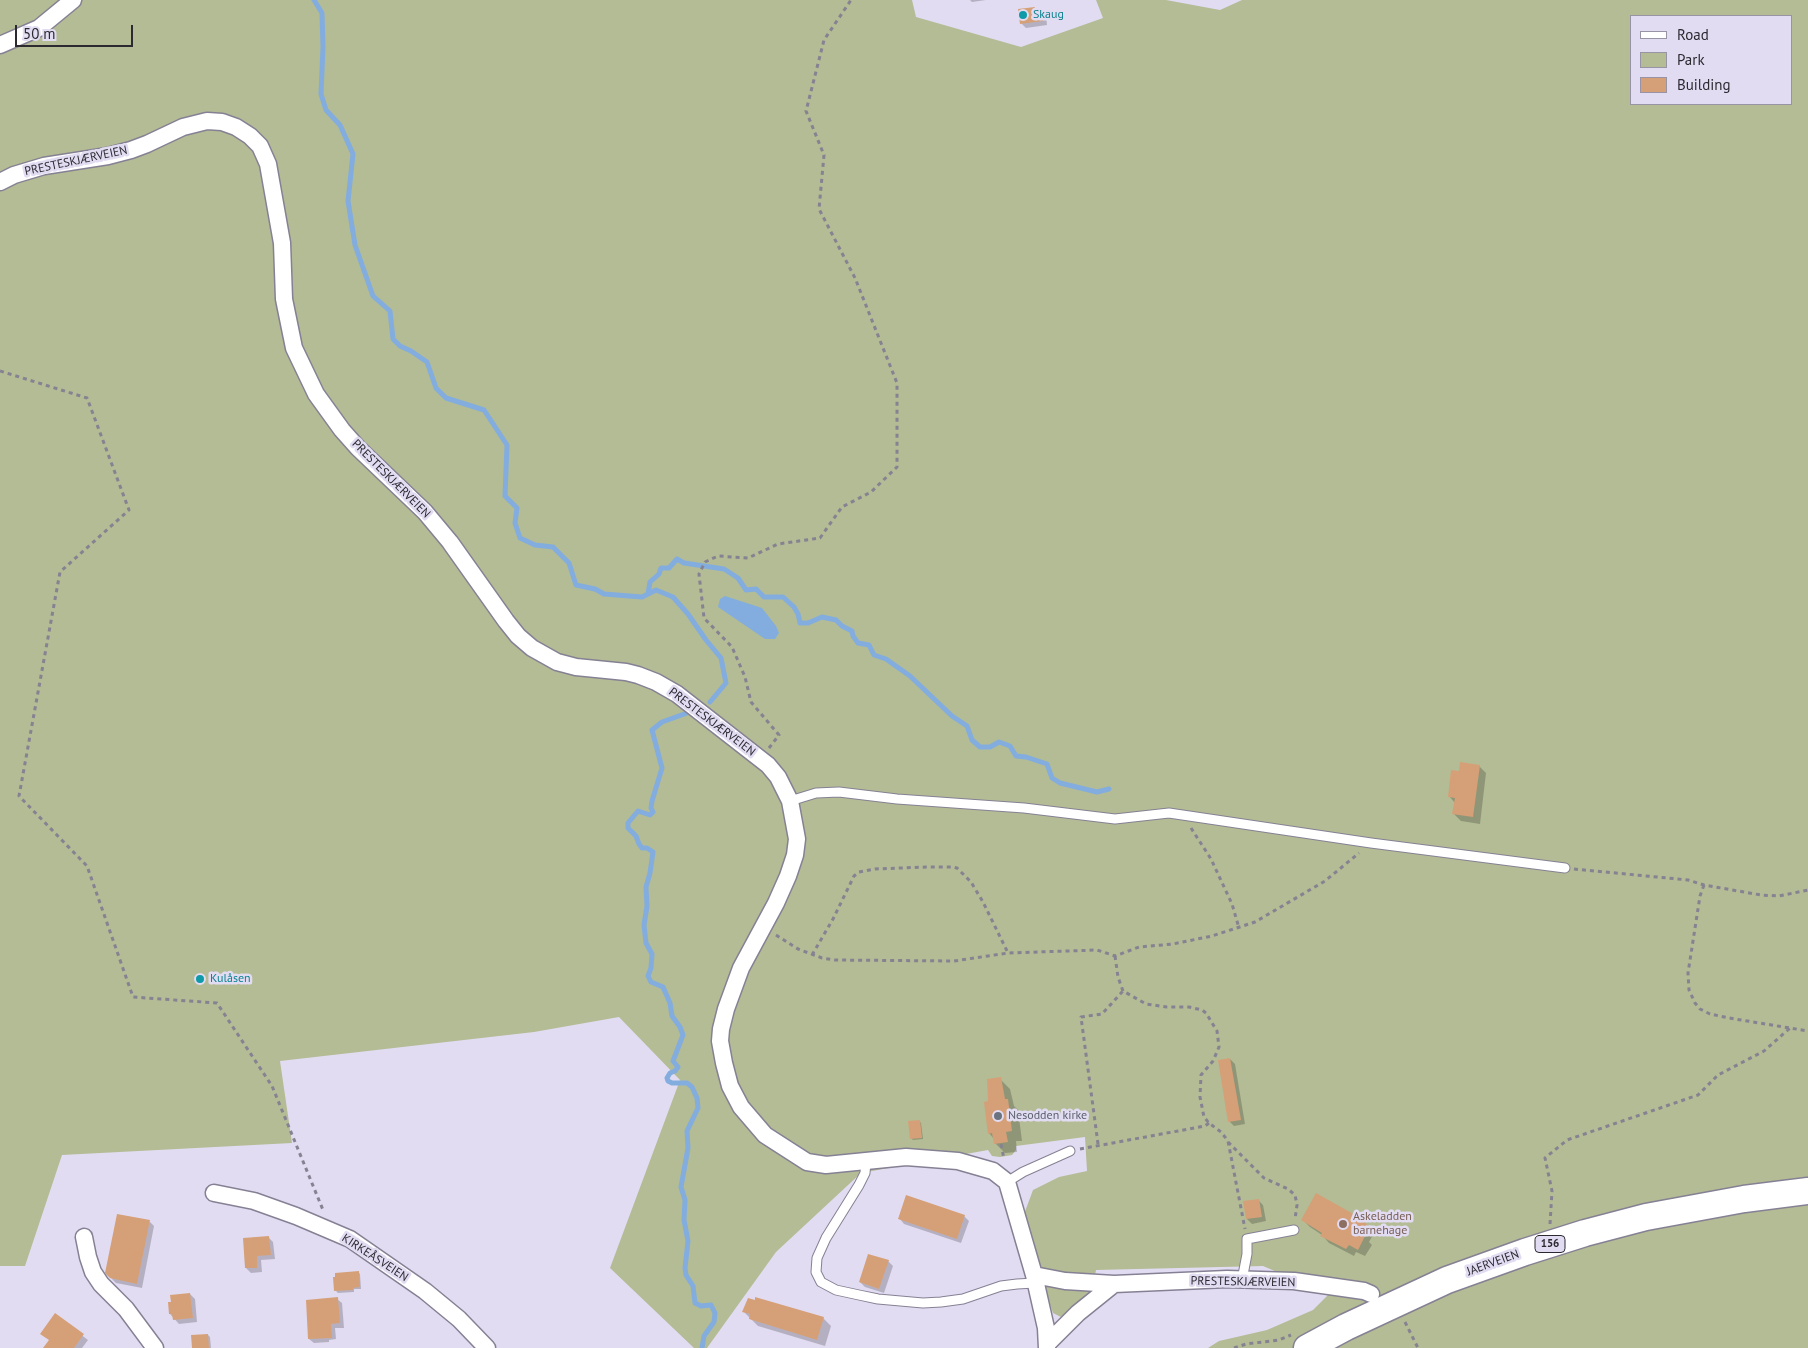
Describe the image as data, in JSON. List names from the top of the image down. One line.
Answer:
{"streets":{"main road":["156","JAERVEIEN"],"street":["PRESTESKJÆRVEIEN","KIRKEÅSVEIEN"]},"places":["Skaug","Kulåsen","Nesodden kirke","Askeladden barnehage"],"legend":["Road","Park","Building"],"scale_bar":"50 m"}
